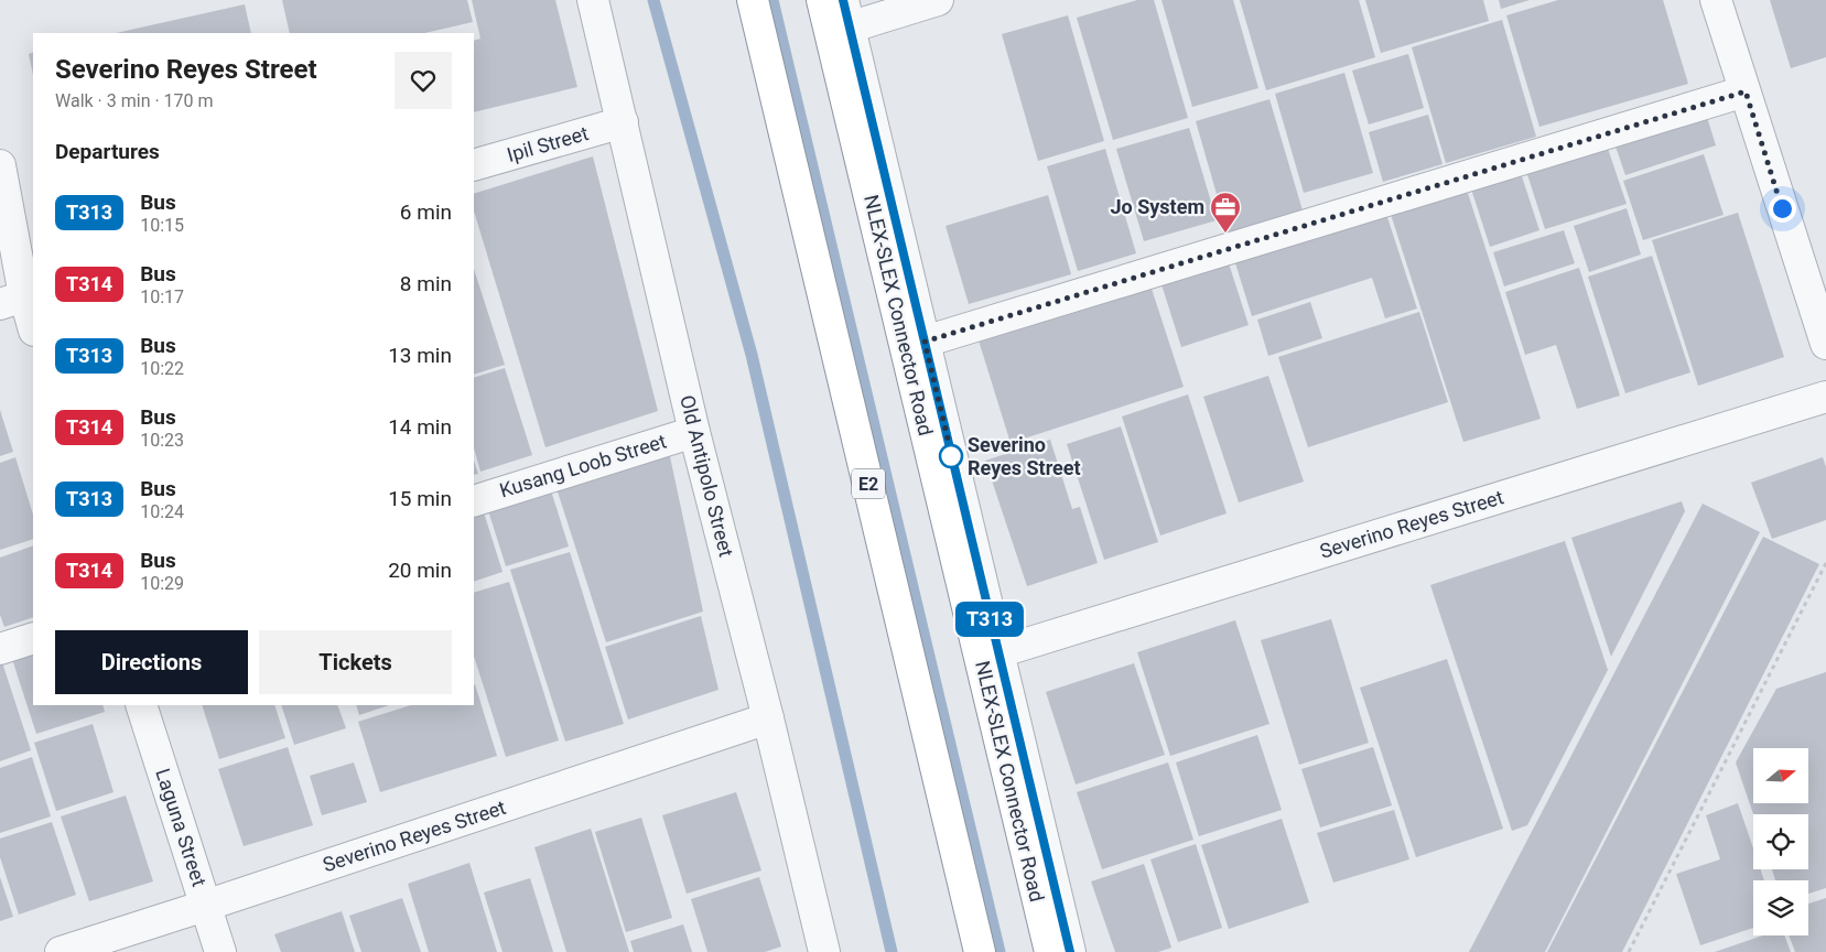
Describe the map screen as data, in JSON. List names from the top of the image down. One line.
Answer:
{"streets":{"highway":["NLEX-SLEX Connector Road","E2"],"street":["Ipil Street","Kusang Loob Street","Old Antipolo Street","Severino Reyes Street","Laguna Street"]},"crossings":[["Ipil Street","Old Antipolo Street"],["Kusang Loob Street","Old Antipolo Street"],["Old Antipolo Street","Severino Reyes Street"],["Severino Reyes Street","Laguna Street"]],"places":{"office":["Jo System"],"other":["Severino Reyes Street"]},"lines":["bus line T313"],"north":"right","page":{"on_map":"T313","heading":[["Severino Reyes Street","Walk · 3 min · 170 m"],"Departures"],"list":[{"mark":"T313","name":"Bus","note":"10:15","value":"6 min"},{"mark":"T314","name":"Bus","note":"10:17","value":"8 min"},{"mark":"T313","name":"Bus","note":"10:22","value":"13 min"},{"mark":"T314","name":"Bus","note":"10:23","value":"14 min"},{"mark":"T313","name":"Bus","note":"10:24","value":"15 min"},{"mark":"T314","name":"Bus","note":"10:29","value":"20 min"}],"buttons":["Directions","Tickets"]}}
